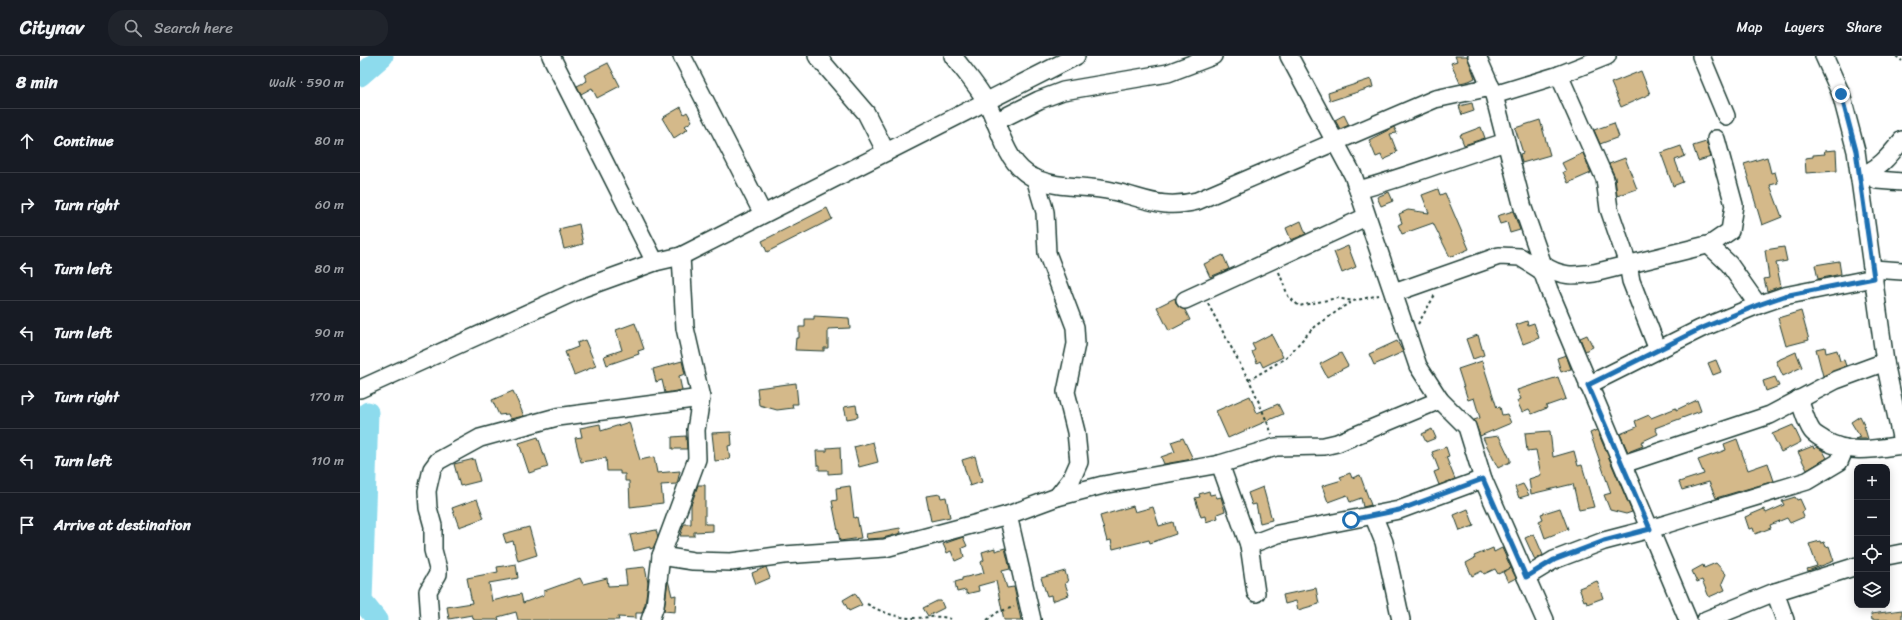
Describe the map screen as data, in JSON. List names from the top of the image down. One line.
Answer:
{"page":{"header":"Citynav","search":"Search here","nav":["Map","Layers","Share"],"heading":["8 min","Walk · 590 m"],"list":[["Continue","80 m"],["Turn right","60 m"],["Turn left","80 m"],["Turn left","90 m"],["Turn right","170 m"],["Turn left","110 m"],"Arrive at destination"],"map_buttons":["+","−"]}}
